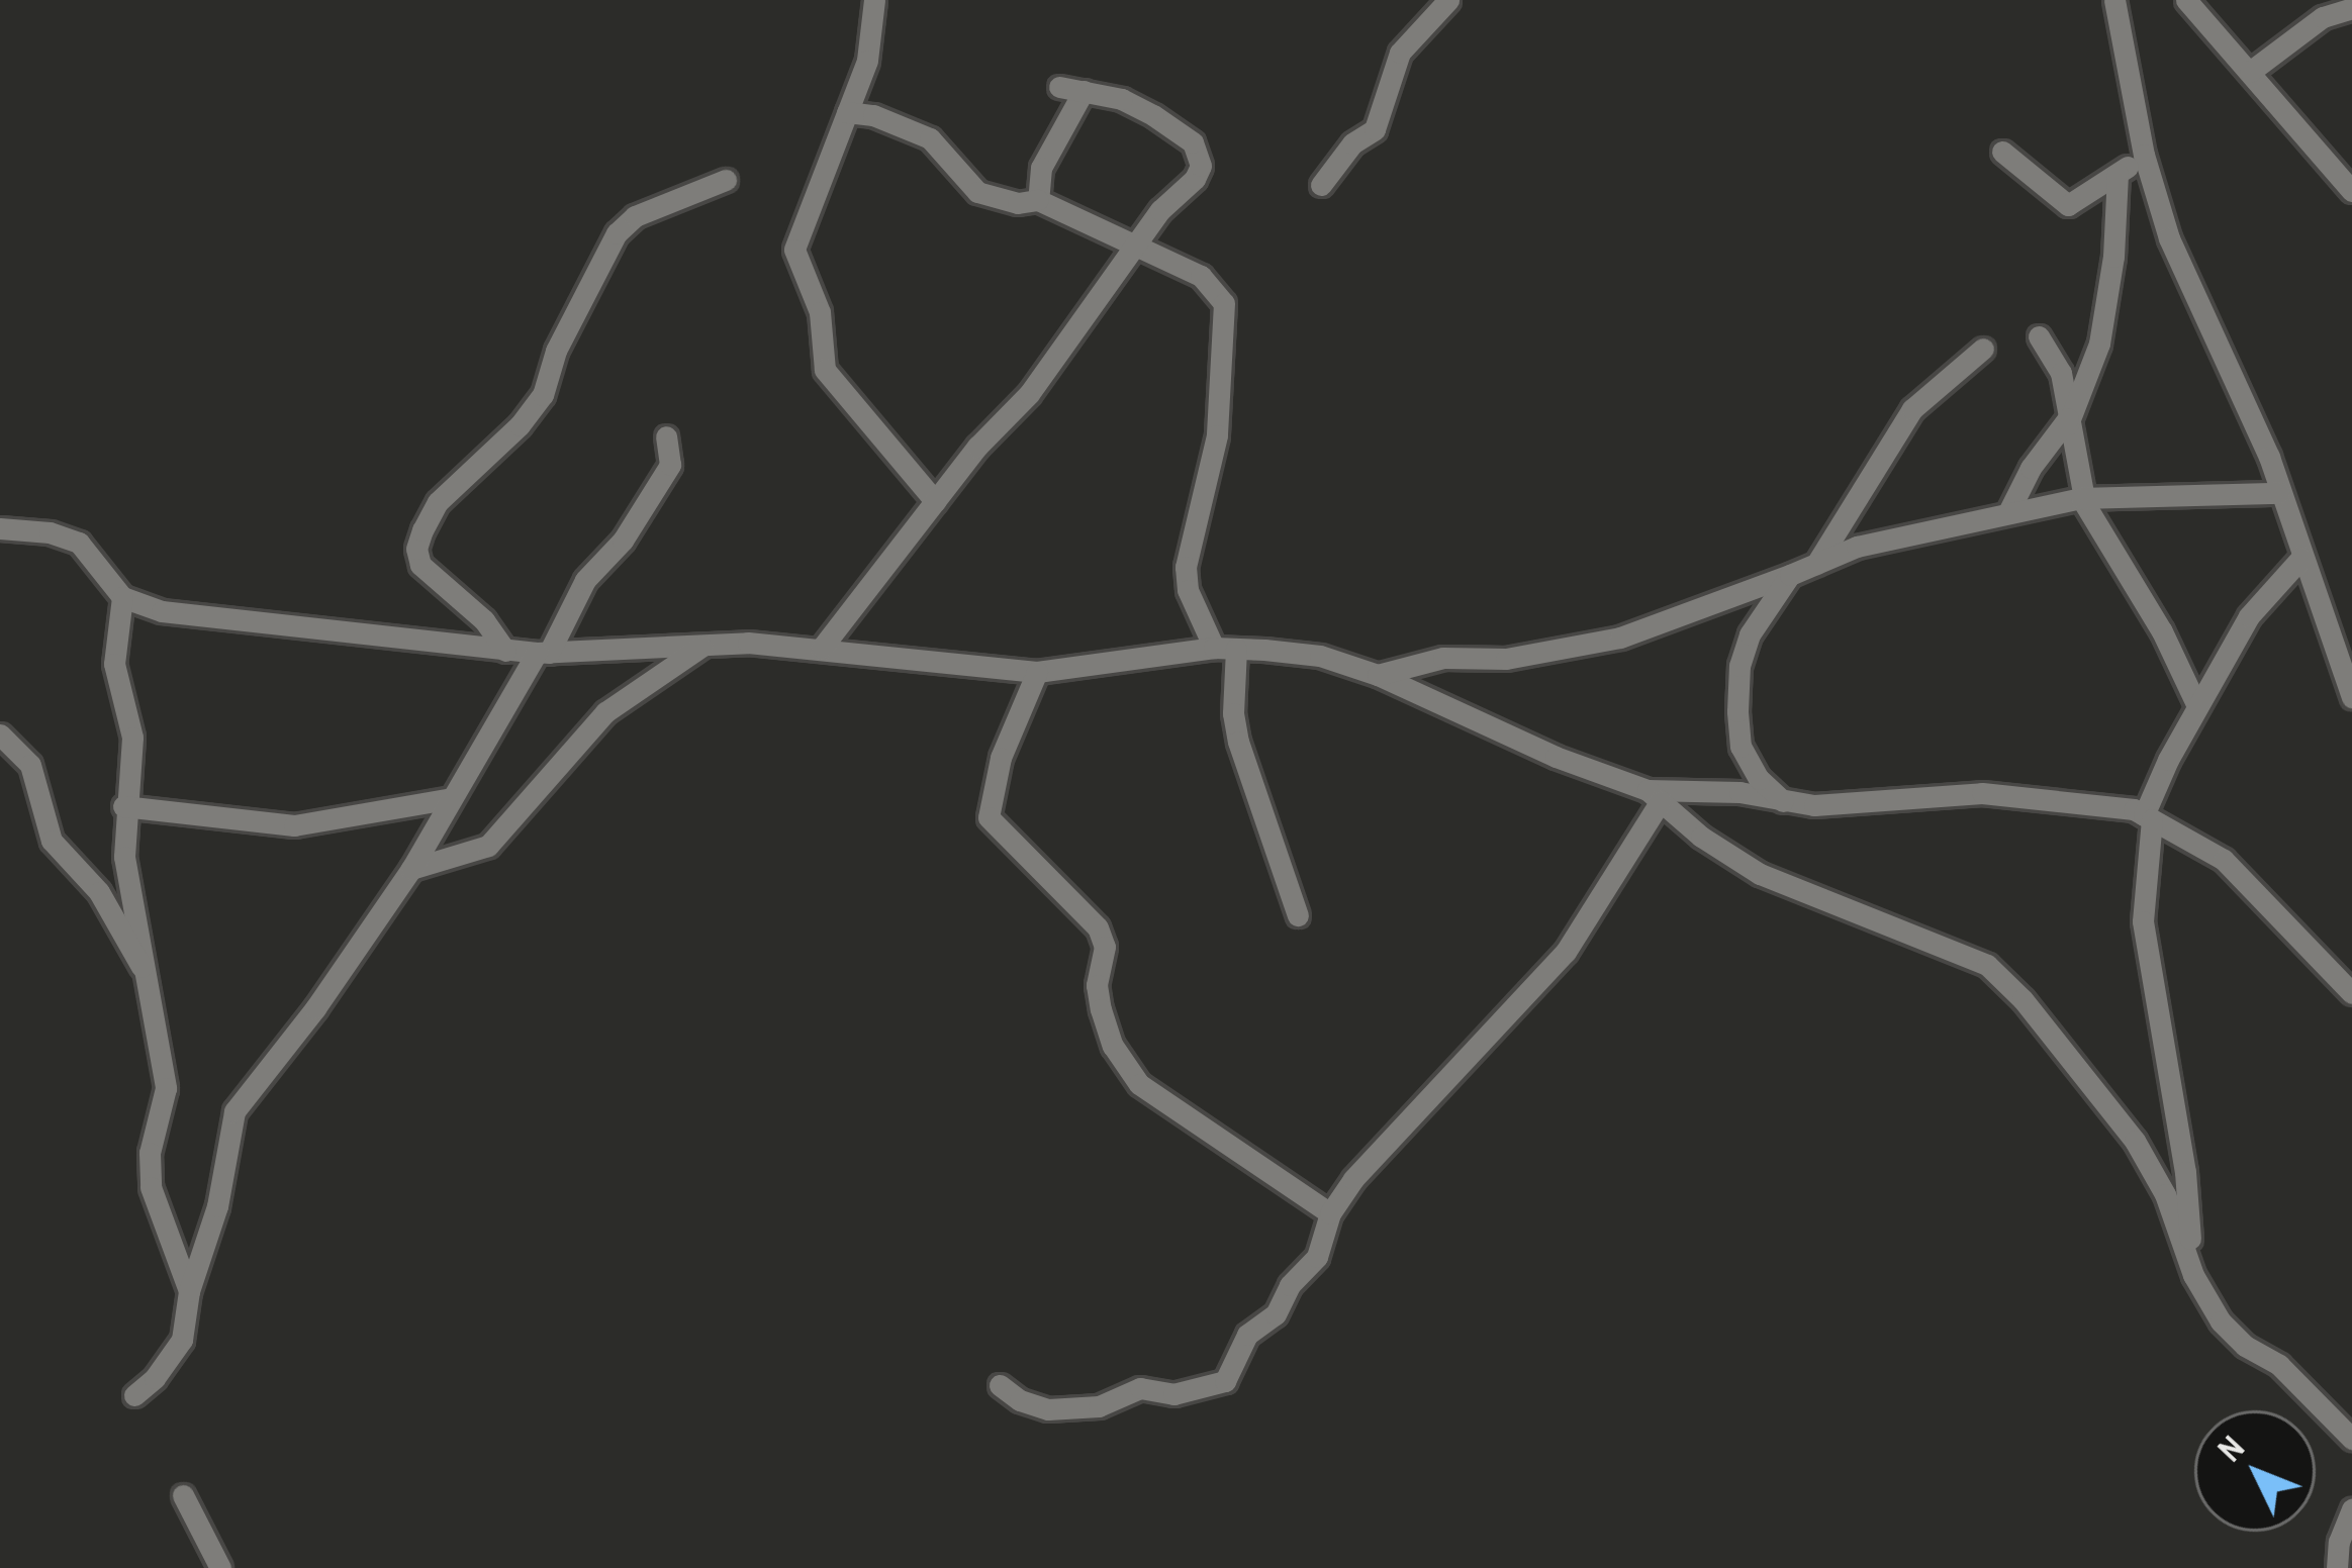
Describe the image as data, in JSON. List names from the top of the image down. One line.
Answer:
{"north":"top left"}
